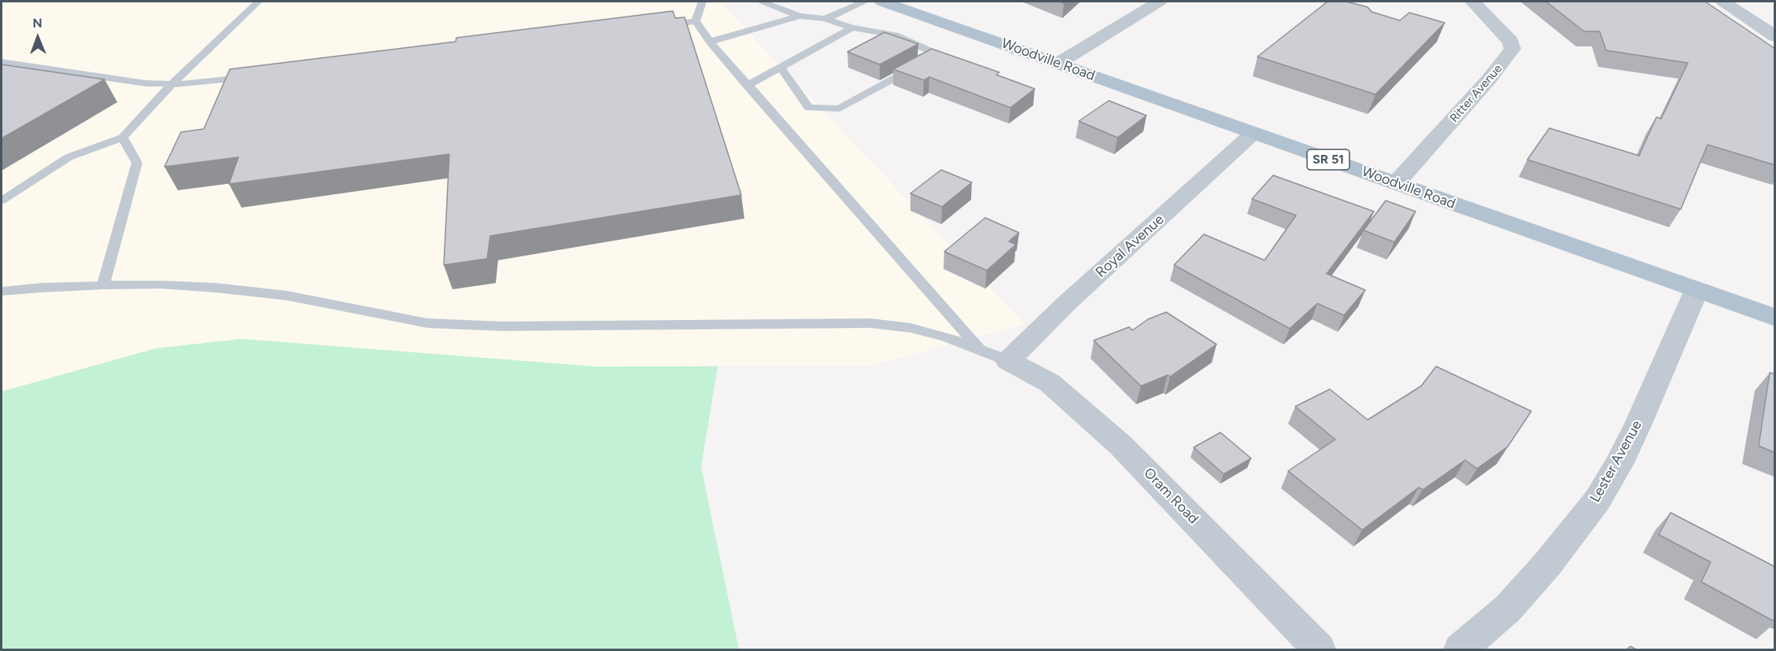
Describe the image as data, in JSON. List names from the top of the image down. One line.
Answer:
{"streets":{"main road":["Woodville Road","SR 51"],"street":["Ritter Avenue","Royal Avenue","Lester Avenue","Oram Road"]},"crossings":[["Woodville Road","Ritter Avenue"],["Woodville Road","Royal Avenue"],["Woodville Road","Lester Avenue"],["Royal Avenue","Oram Road"]],"north":"top"}
